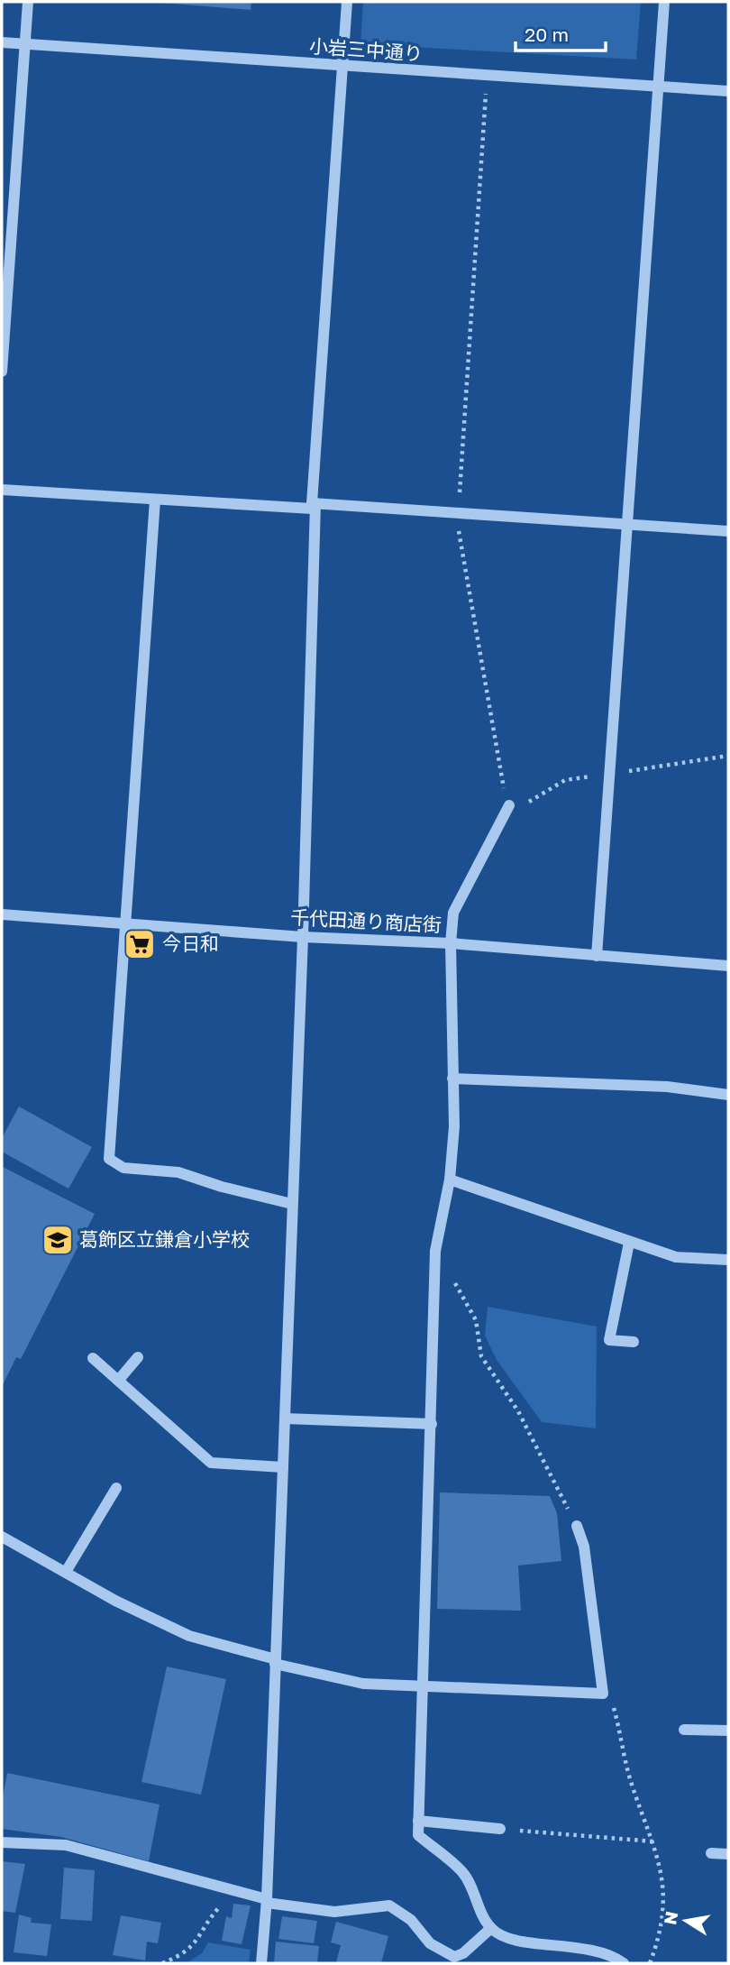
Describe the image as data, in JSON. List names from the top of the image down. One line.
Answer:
{"streets":{"street":["小岩三中通り","千代田通り商店街"]},"places":{"supermarket":["今日和"],"school or university":["葛飾区立鎌倉小学校"]},"scale_bar":"20 m","north":"left"}
